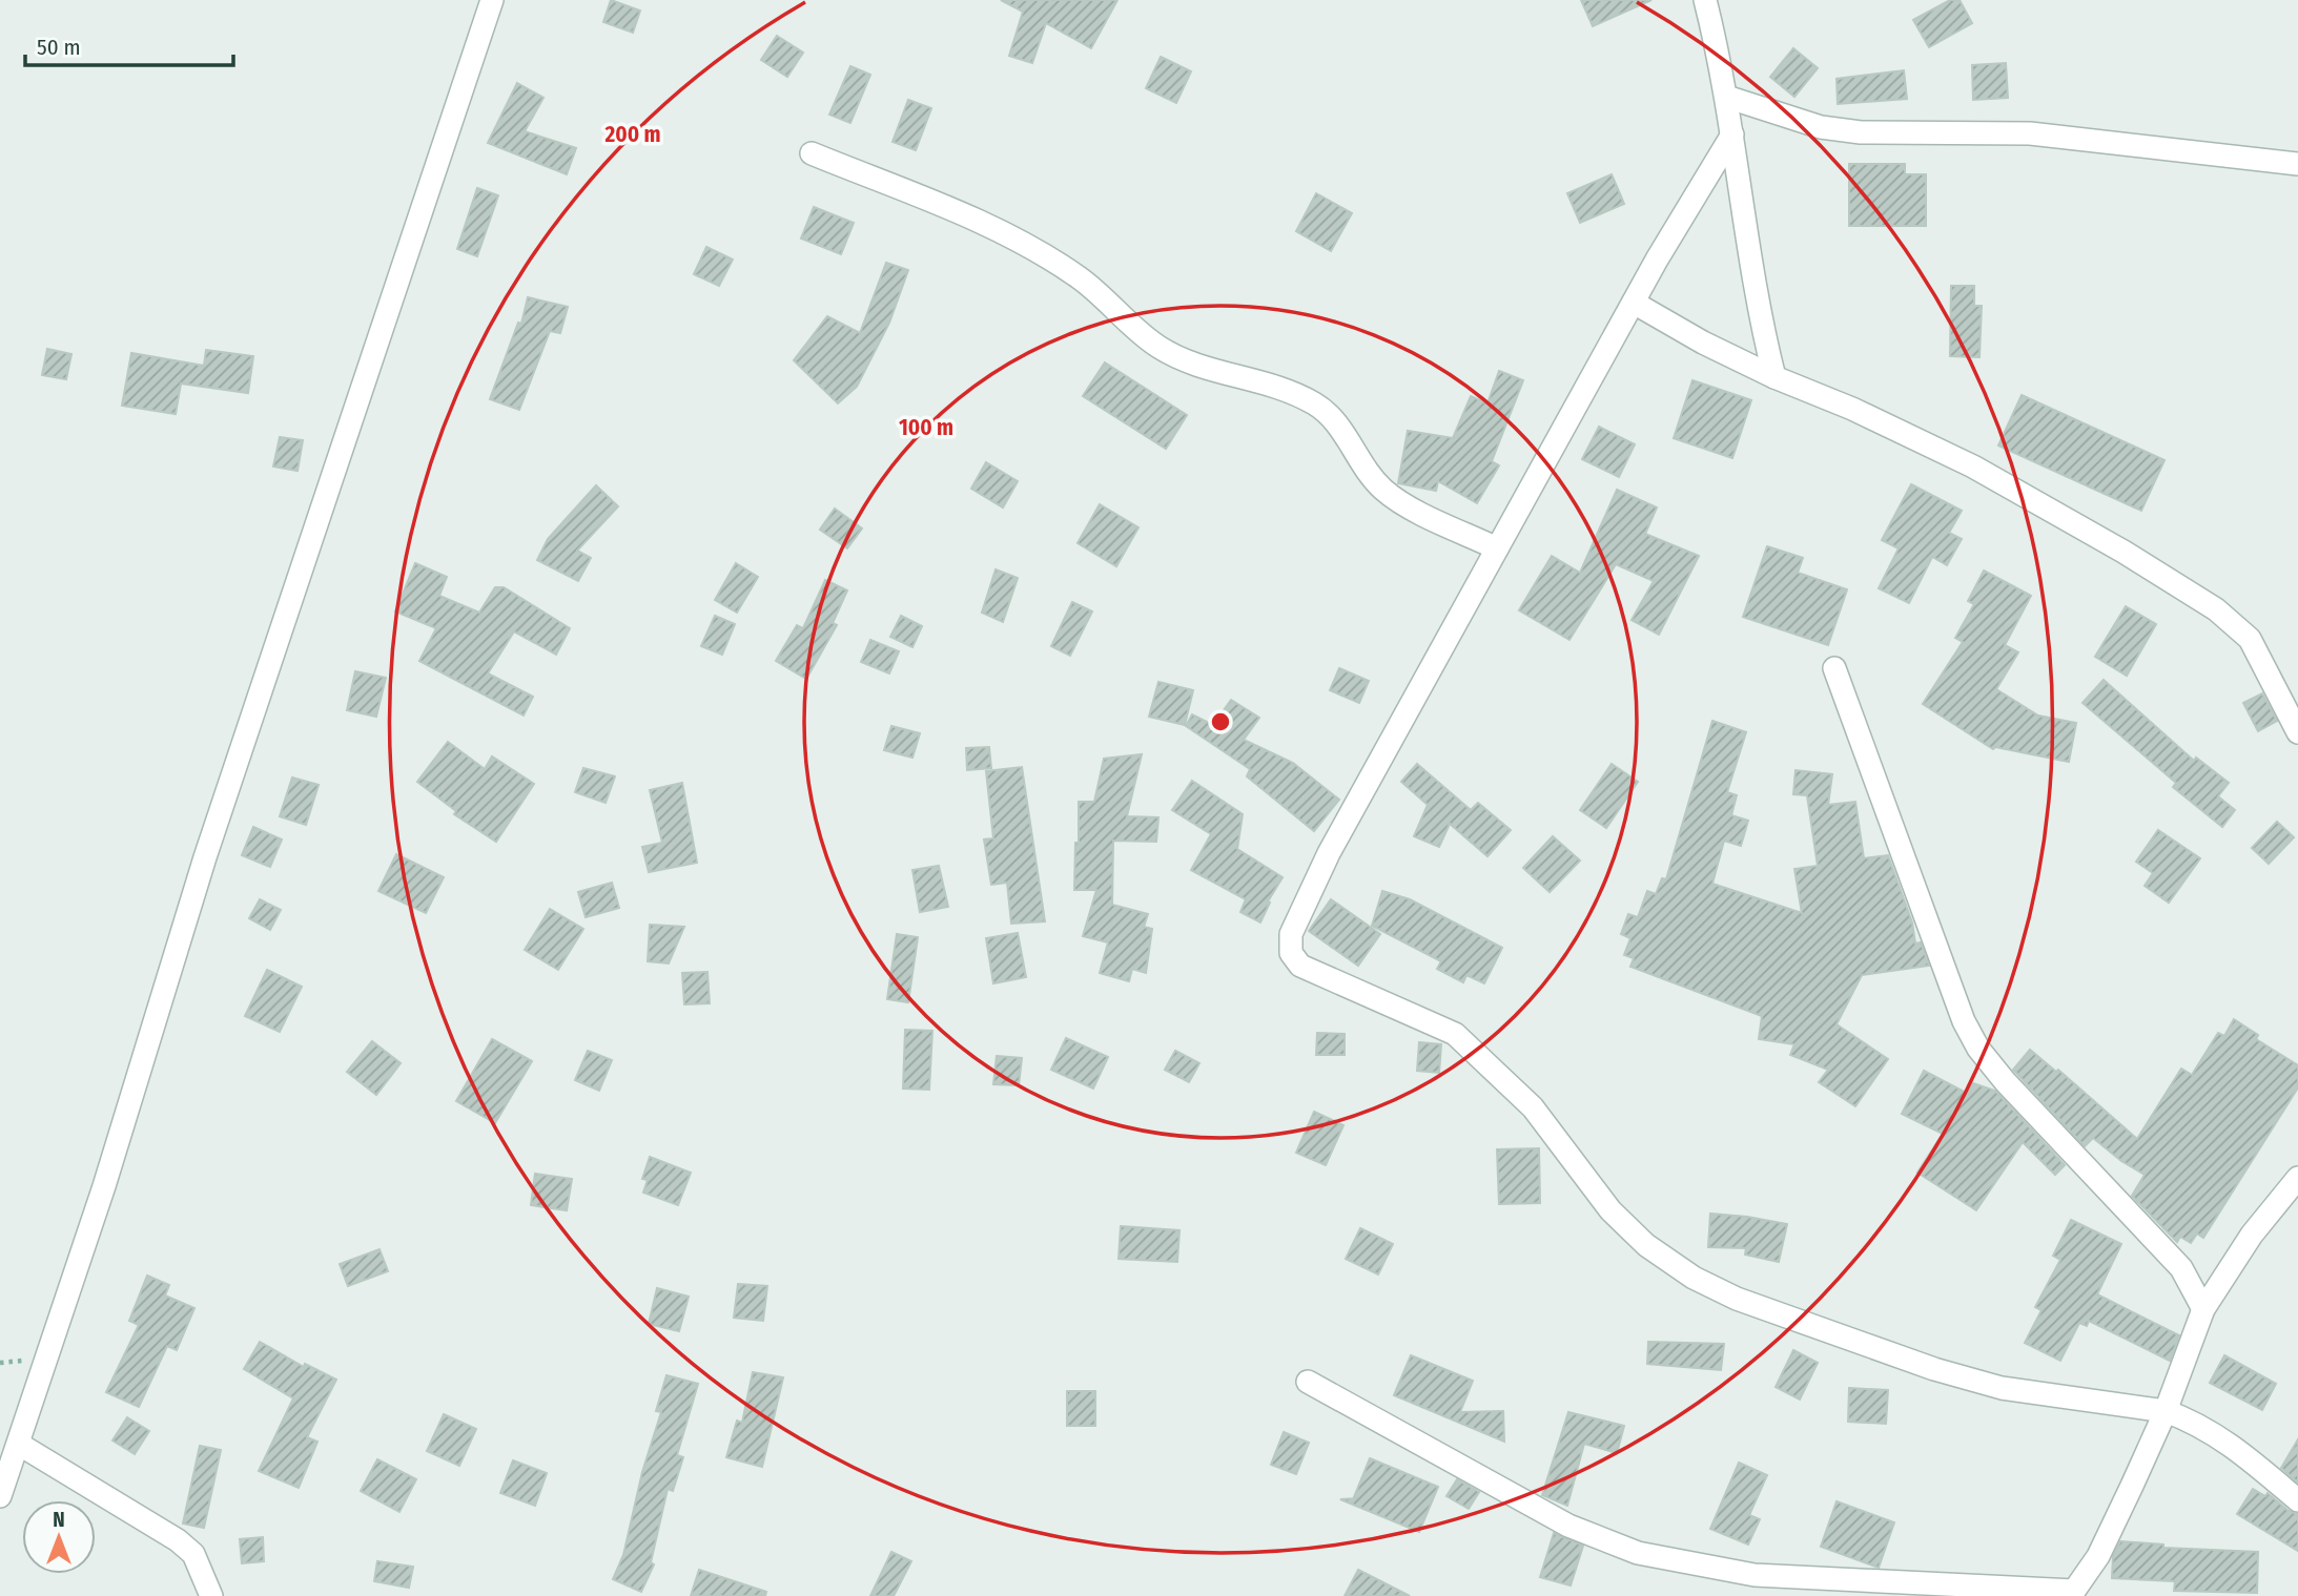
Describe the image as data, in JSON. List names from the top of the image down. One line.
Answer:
{"scale_bar":"50 m","north":"top","rings":["200 m","100 m"]}
